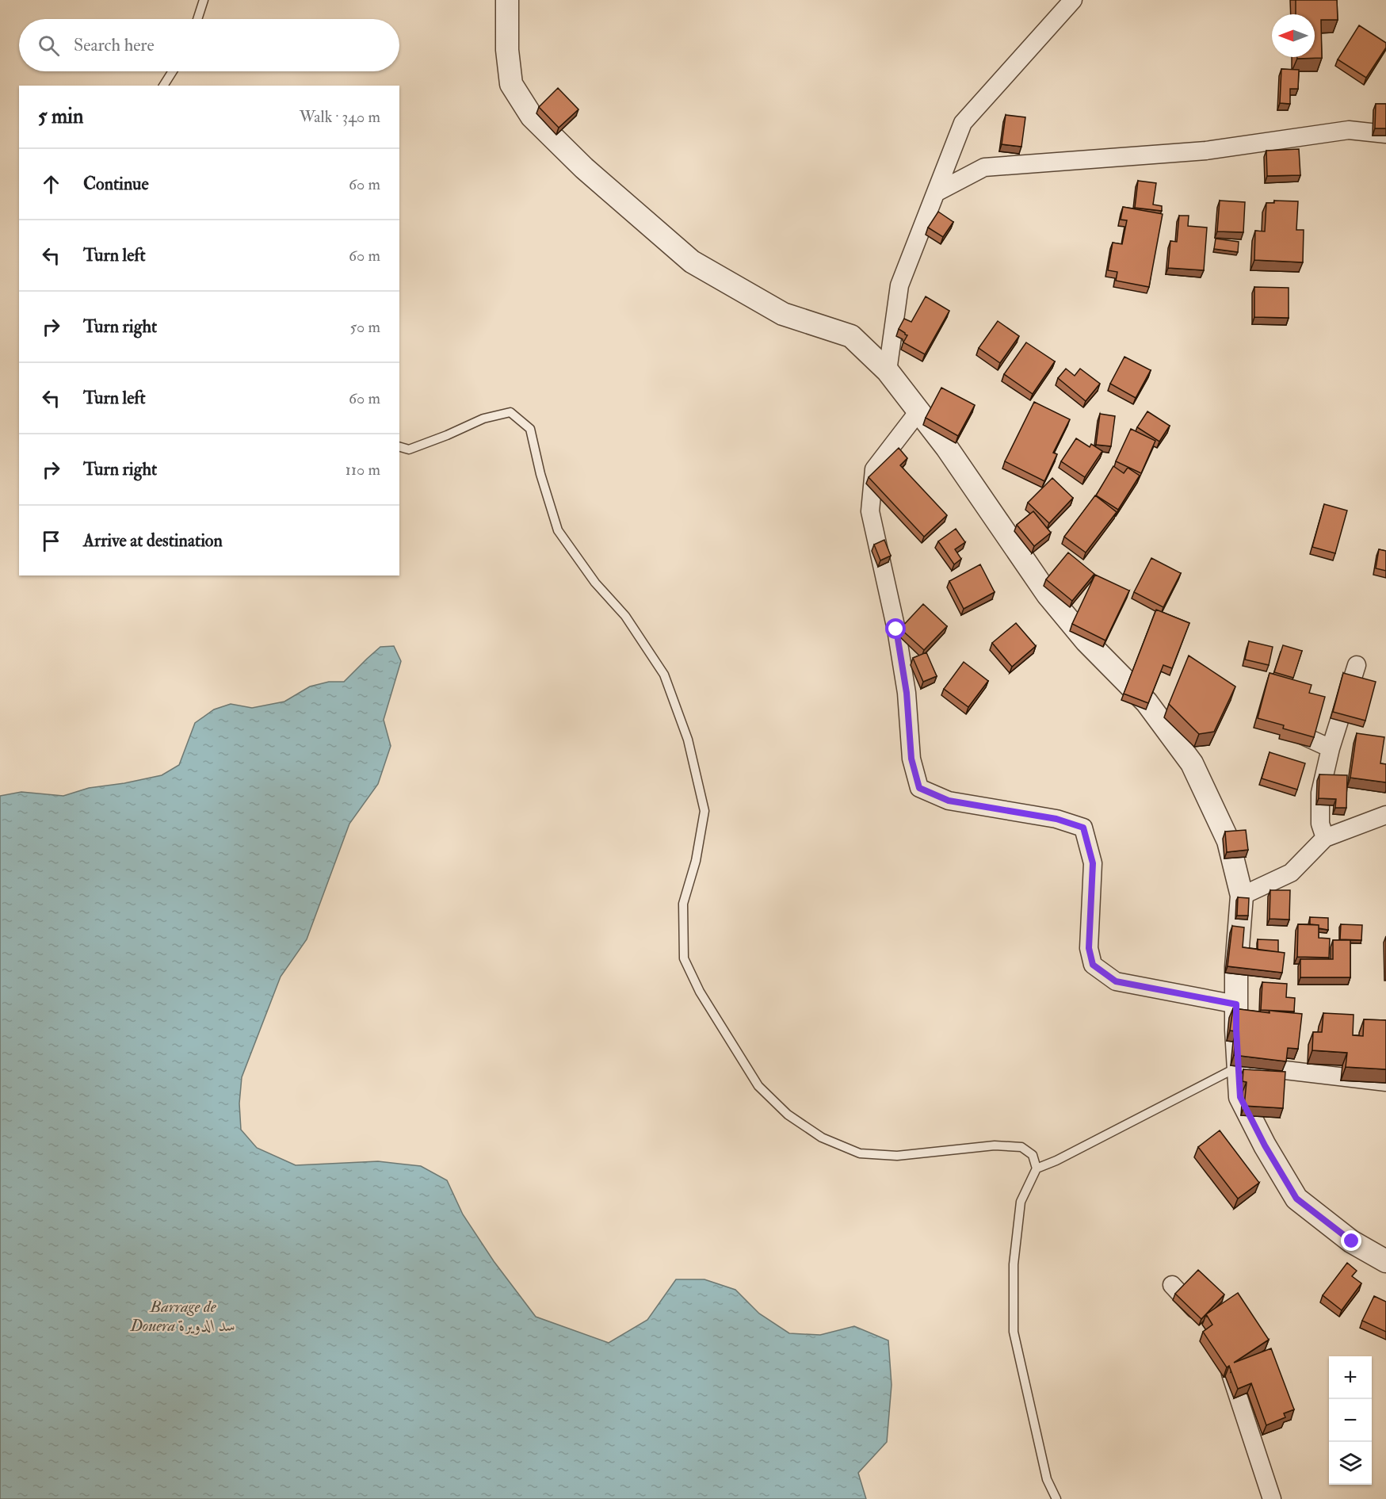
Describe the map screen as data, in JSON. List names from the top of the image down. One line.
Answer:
{"water":["Barrage de Douera سد الدويرة"],"north":"left","page":{"search":"Search here","heading":["5 min","Walk · 340 m"],"list":[["Continue","60 m"],["Turn left","60 m"],["Turn right","50 m"],["Turn left","60 m"],["Turn right","110 m"],"Arrive at destination"],"map_buttons":["+","−"]}}
